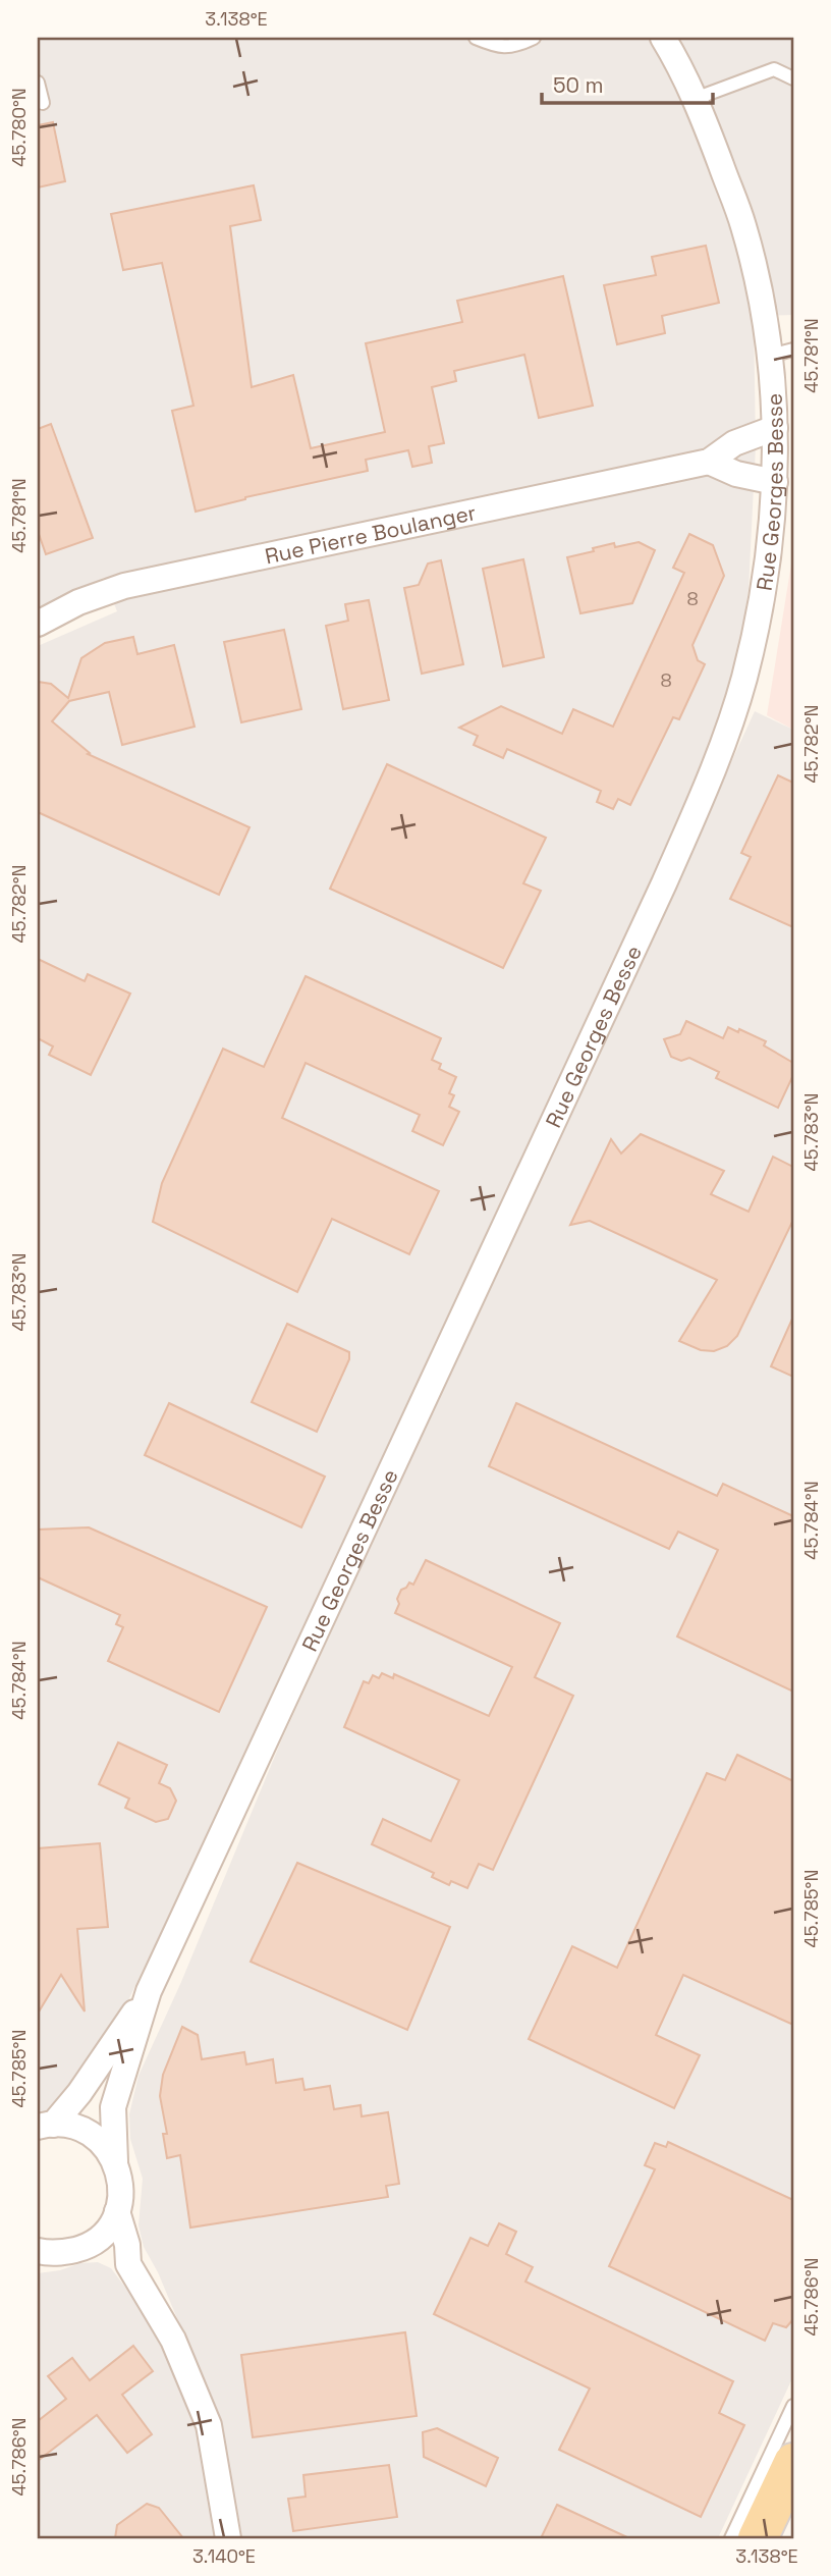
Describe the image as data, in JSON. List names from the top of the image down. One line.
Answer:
{"streets":{"street":["Rue Georges Besse","Rue Pierre Boulanger"]},"crossings":[["Rue Georges Besse","Rue Pierre Boulanger"]],"house_numbers":["8","8"],"scale_bar":"50 m","coordinates":["3.138°E","45.780°N","45.781°N","45.782°N","45.783°N","45.784°N","45.785°N","45.786°N","3.140°E"]}
